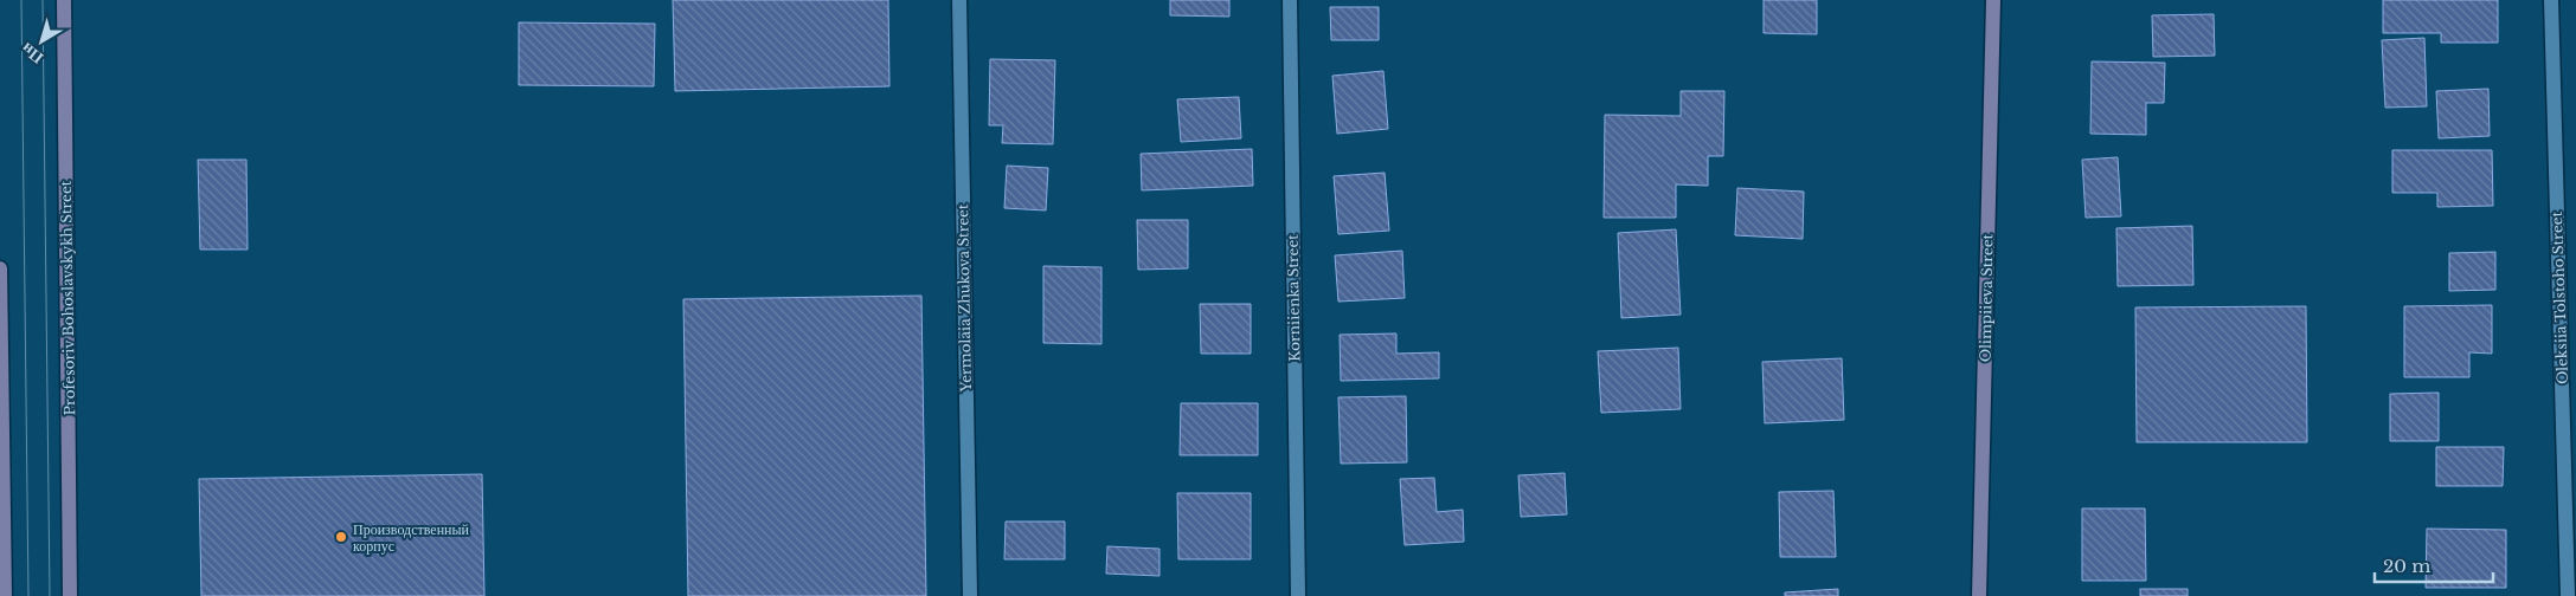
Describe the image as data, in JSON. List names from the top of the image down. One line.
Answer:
{"streets":{"street":["Profesoriv Bohoslavskykh Street","Yermolaia Zhukova Street","Korniienka Street","Olimpiieva Street","Oleksiia Tolstoho Street"]},"places":["Производственный корпус"],"scale_bar":"20 m","north":"bottom left"}
